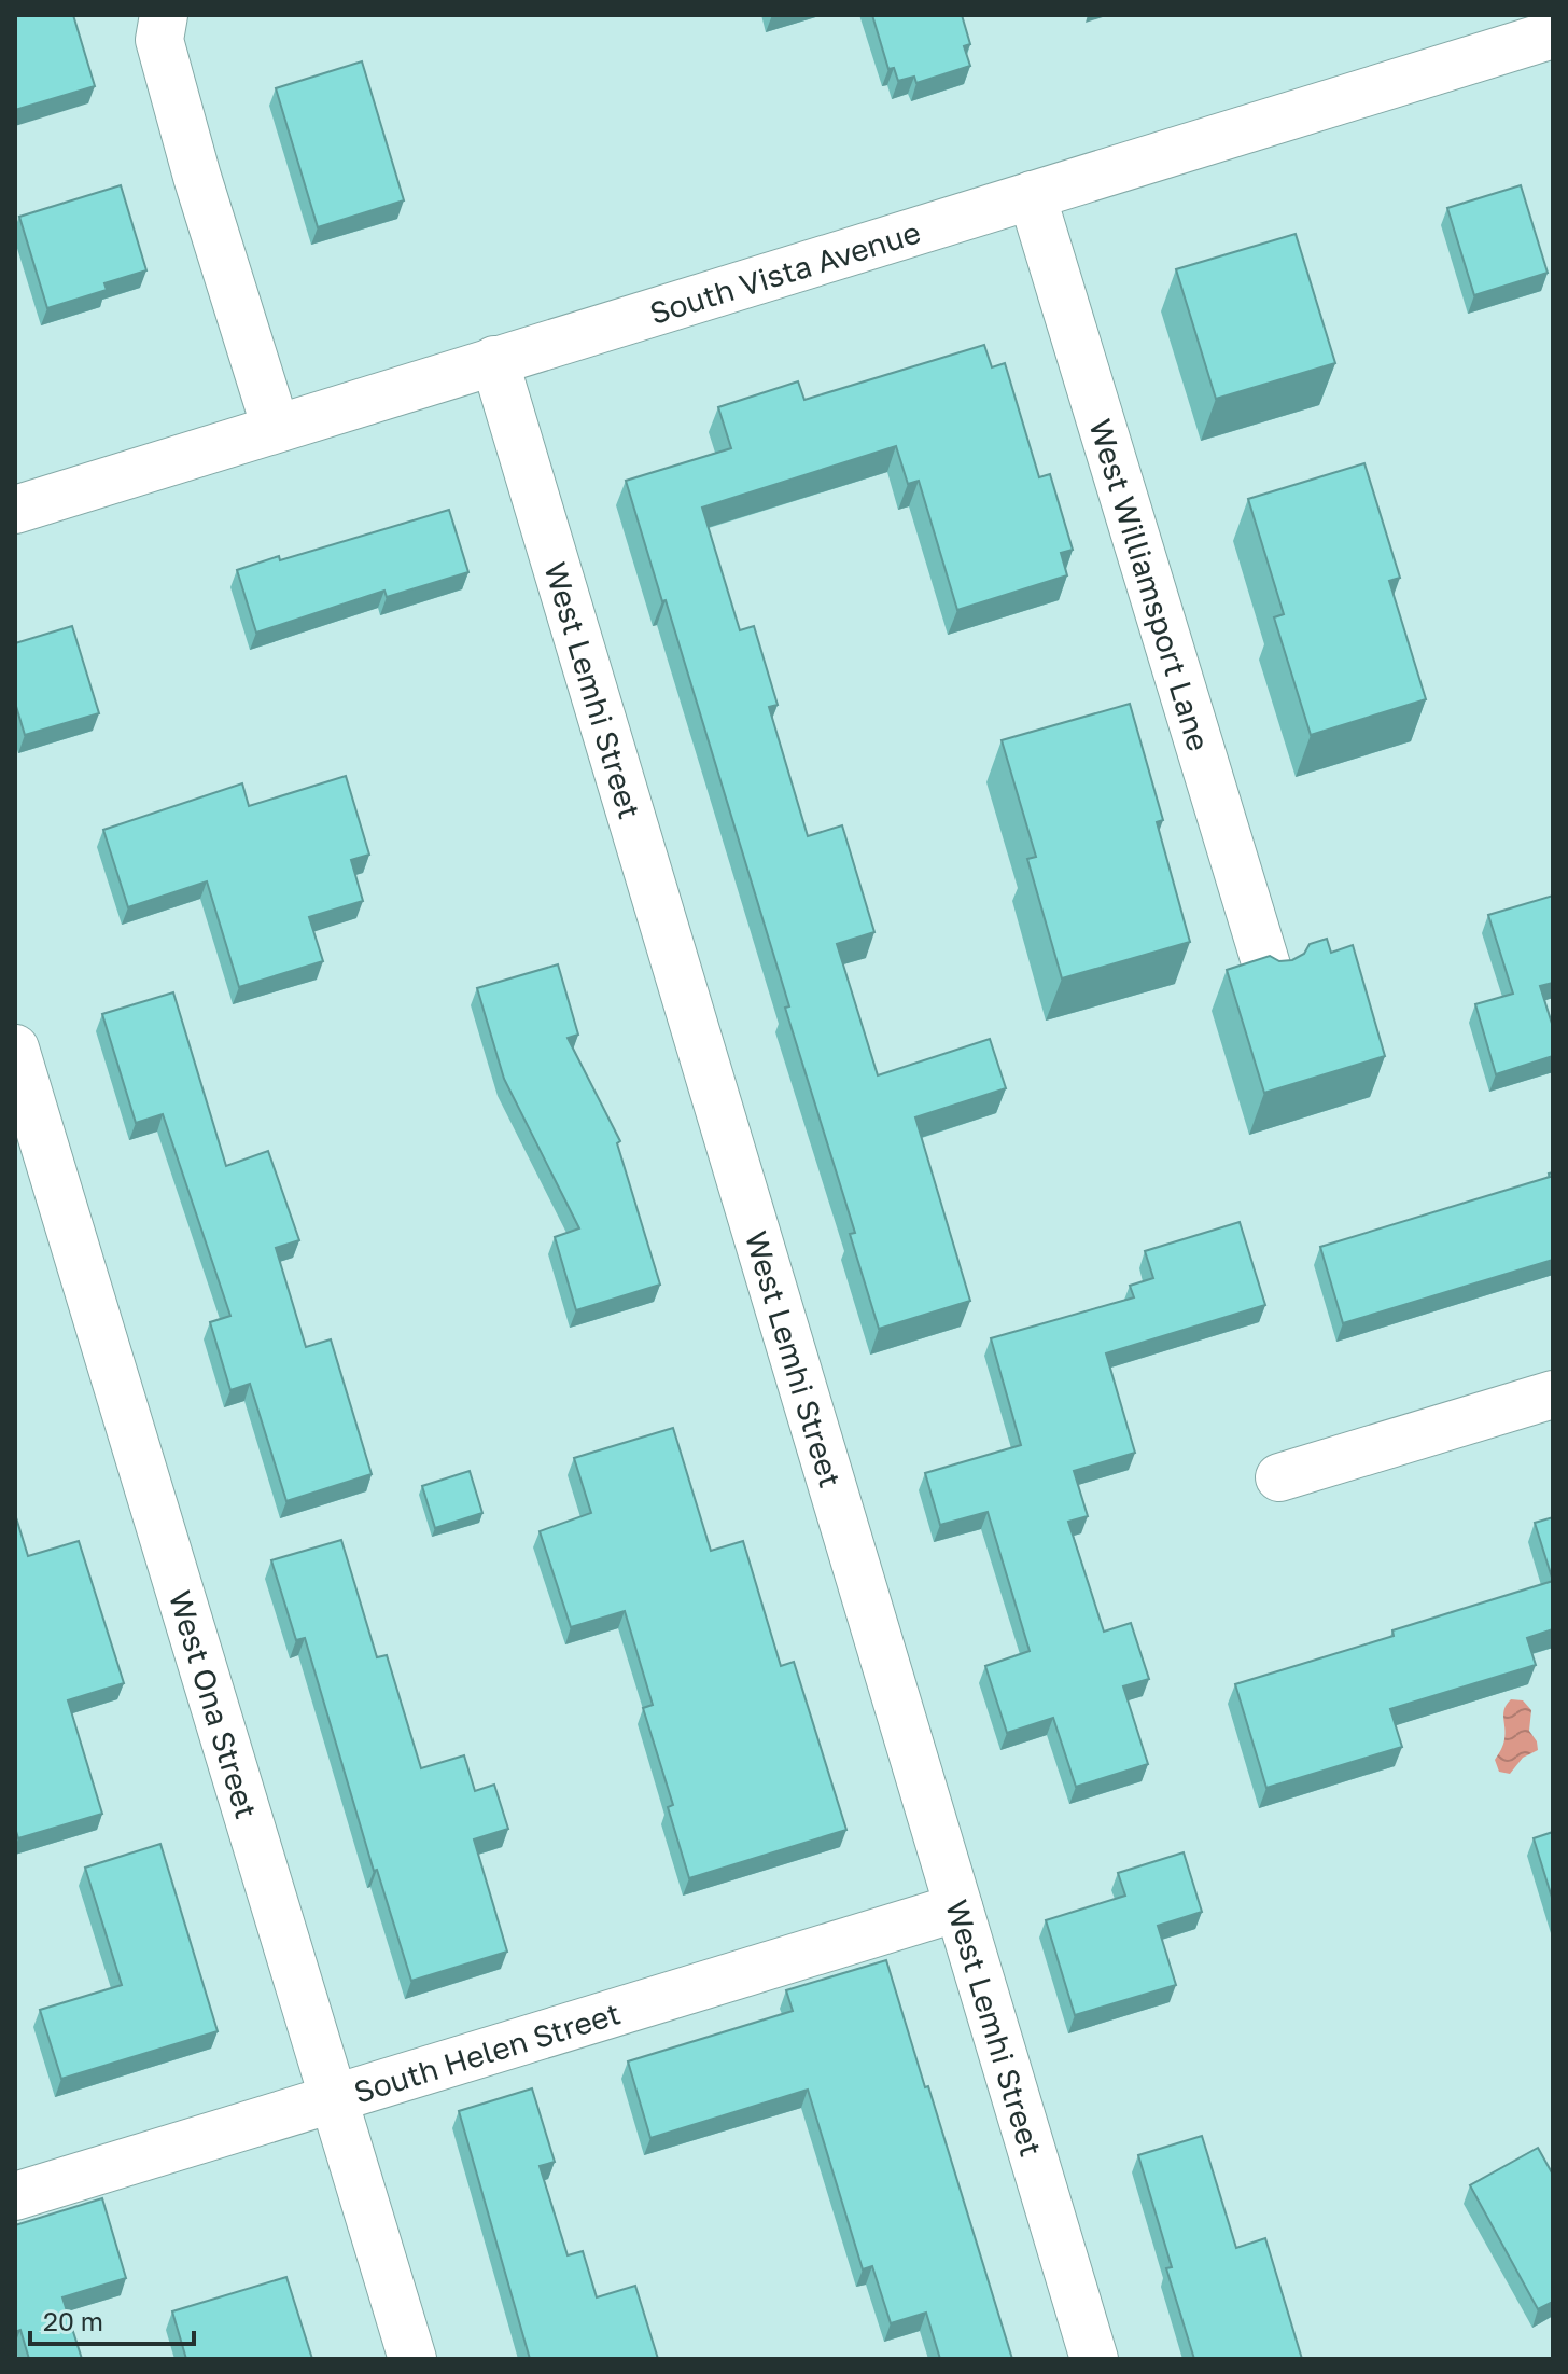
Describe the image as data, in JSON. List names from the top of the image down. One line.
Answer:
{"streets":{"street":["South Vista Avenue","West Williamsport Lane","West Lemhi Street","West Ona Street","South Helen Street"]},"crossings":[["South Vista Avenue","West Williamsport Lane"],["South Vista Avenue","West Lemhi Street"],["West Lemhi Street","South Helen Street"],["West Ona Street","South Helen Street"]],"scale_bar":"20 m"}
